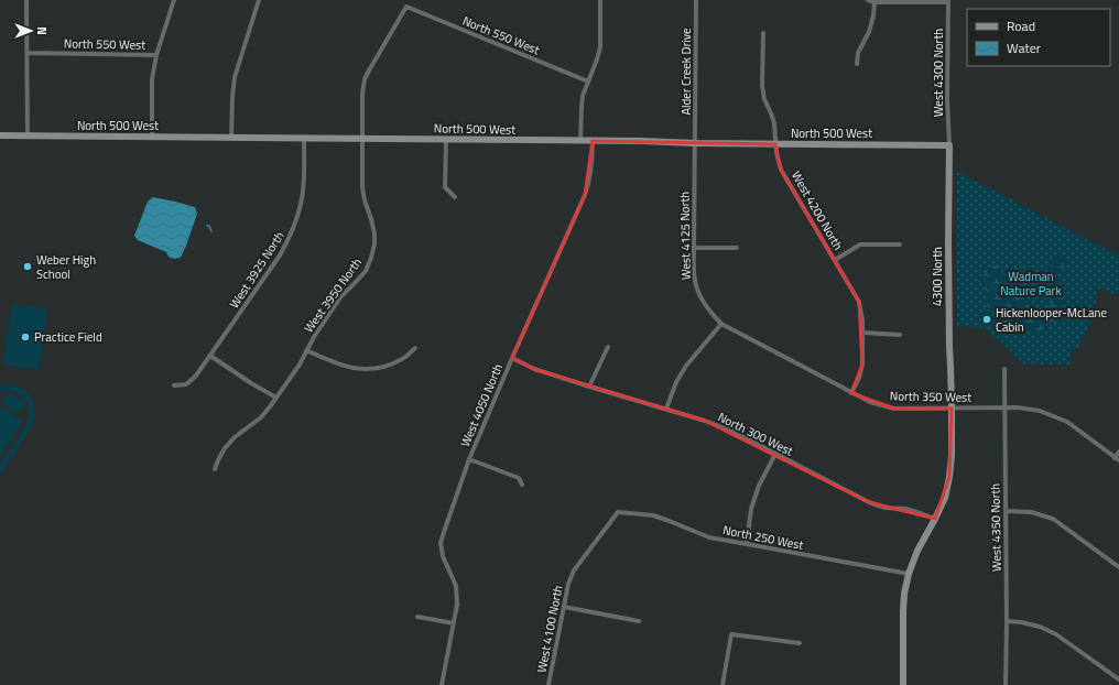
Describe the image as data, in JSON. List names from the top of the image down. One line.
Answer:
{"streets":{"street":["North 550 West","Alder Creek Drive","West 4300 North","North 500 West","West 4200 North","West 4125 North","West 3925 North","4300 North","West 3950 North","North 350 West","West 4050 North","North 300 West","West 4350 North","North 250 West","West 4100 North"]},"crossings":[["North 550 West","West 3950 North"],["Alder Creek Drive","North 500 West"],["Alder Creek Drive","West 4125 North"],["West 4300 North","North 500 West"],["West 4300 North","4300 North"],["North 500 West","West 4200 North"],["North 500 West","West 4125 North"],["North 500 West","West 3925 North"],["North 500 West","4300 North"],["North 500 West","West 3950 North"],["North 500 West","West 4050 North"],["West 4200 North","North 350 West"],["West 4125 North","North 350 West"],["4300 North","North 350 West"],["4300 North","North 300 West"],["4300 North","North 250 West"],["North 350 West","West 4350 North"],["West 4050 North","North 300 West"],["North 250 West","West 4100 North"]],"parks":["Wadman Nature Park"],"places":["Weber High School","Hickenlooper-McLane Cabin","Practice Field"],"legend":["Road","Water"],"north":"right"}
